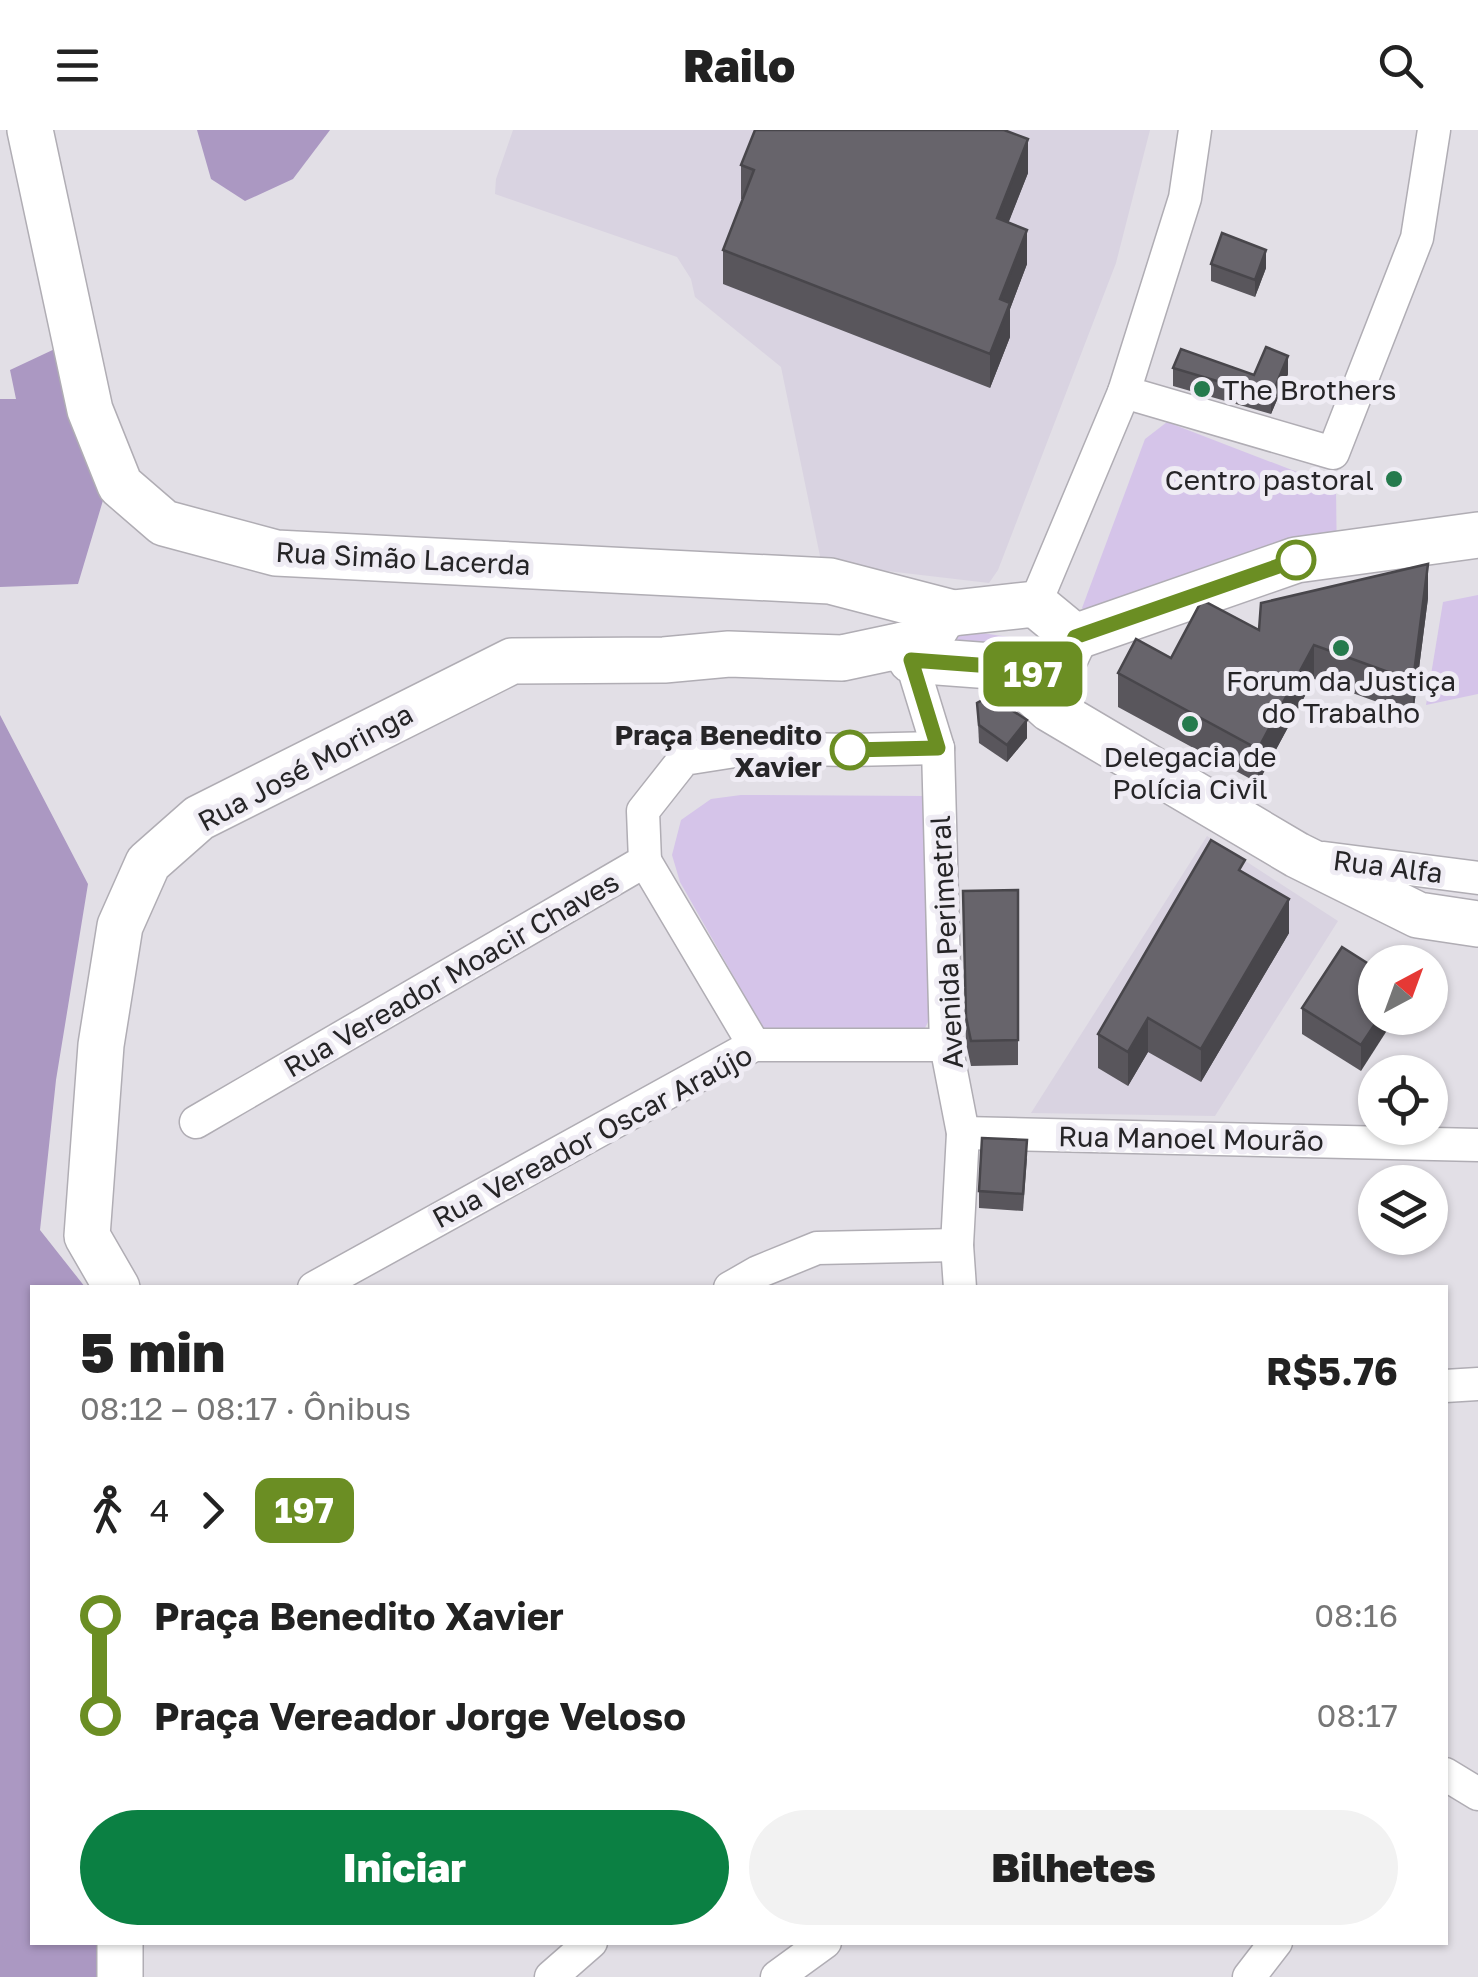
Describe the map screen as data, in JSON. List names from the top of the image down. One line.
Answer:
{"streets":{"street":["Rua Simão Lacerda","Rua José Moringa","Rua Alfa","Avenida Perimetral","Rua Vereador Moacir Chaves","Rua Vereador Oscar Araújo","Rua Manoel Mourão"]},"crossings":[["Rua Simão Lacerda","Rua José Moringa"],["Rua Simão Lacerda","Avenida Perimetral"],["Rua José Moringa","Avenida Perimetral"],["Avenida Perimetral","Rua Vereador Moacir Chaves"],["Avenida Perimetral","Rua Vereador Oscar Araújo"],["Avenida Perimetral","Rua Manoel Mourão"]],"places":["The Brothers","Centro pastoral","Forum da Justiça do Trabalho","Delegacia de Polícia Civil","Praça Benedito Xavier"],"lines":["bus line 197"],"north":"top right","page":{"header":"Railo","on_map":"197","heading":["5 min","08:12 – 08:17 · Ônibus","R$5.76"],"legs":["4","197"],"list":[{"name":"Praça Benedito Xavier","value":"08:16"},{"name":"Praça Vereador Jorge Veloso","value":"08:17"}],"buttons":["Iniciar","Bilhetes"]}}
